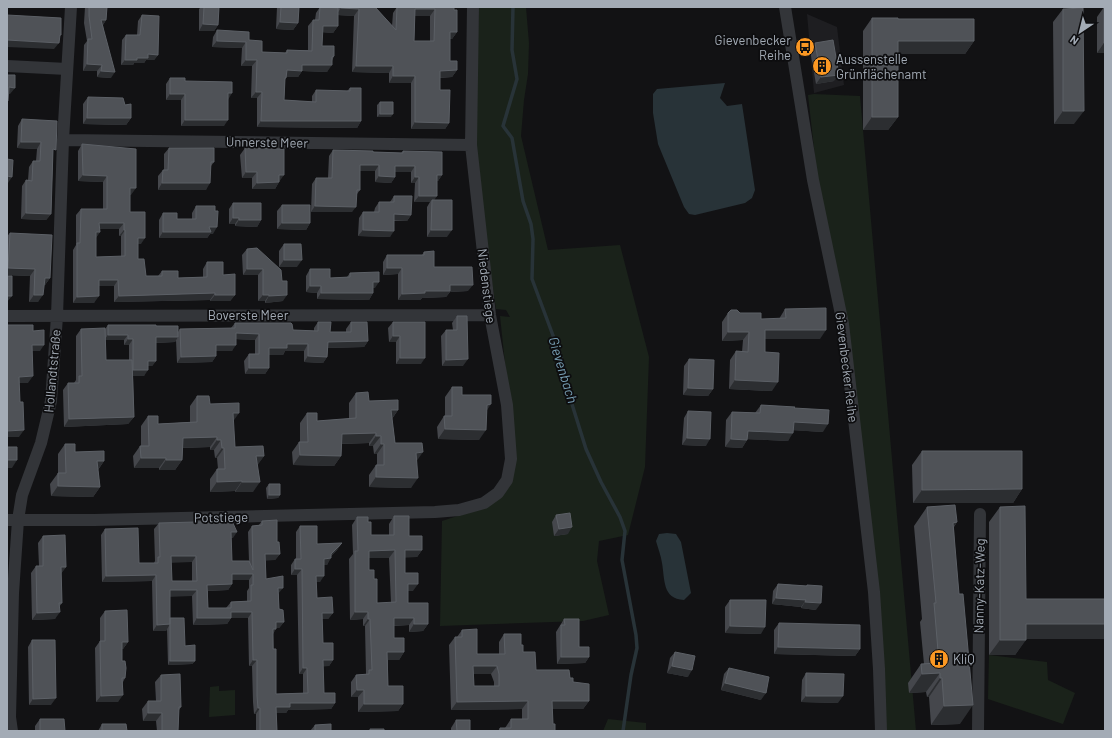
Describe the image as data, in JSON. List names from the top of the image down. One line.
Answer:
{"streets":{"street":["Unnerste Meer","Niedenstiege","Boverste Meer","Gievenbecker Reihe","Hollandtstraße","Potstiege","Nanny-Katz-Weg"]},"crossings":[["Unnerste Meer","Niedenstiege"],["Unnerste Meer","Hollandtstraße"],["Niedenstiege","Boverste Meer"],["Niedenstiege","Potstiege"],["Boverste Meer","Hollandtstraße"],["Hollandtstraße","Potstiege"]],"water":["Gievenbach"],"places":{"bus stop":["Gievenbecker Reihe"],"building":["Aussenstelle Grünflächenamt","KliQ"]},"north":"bottom left"}
